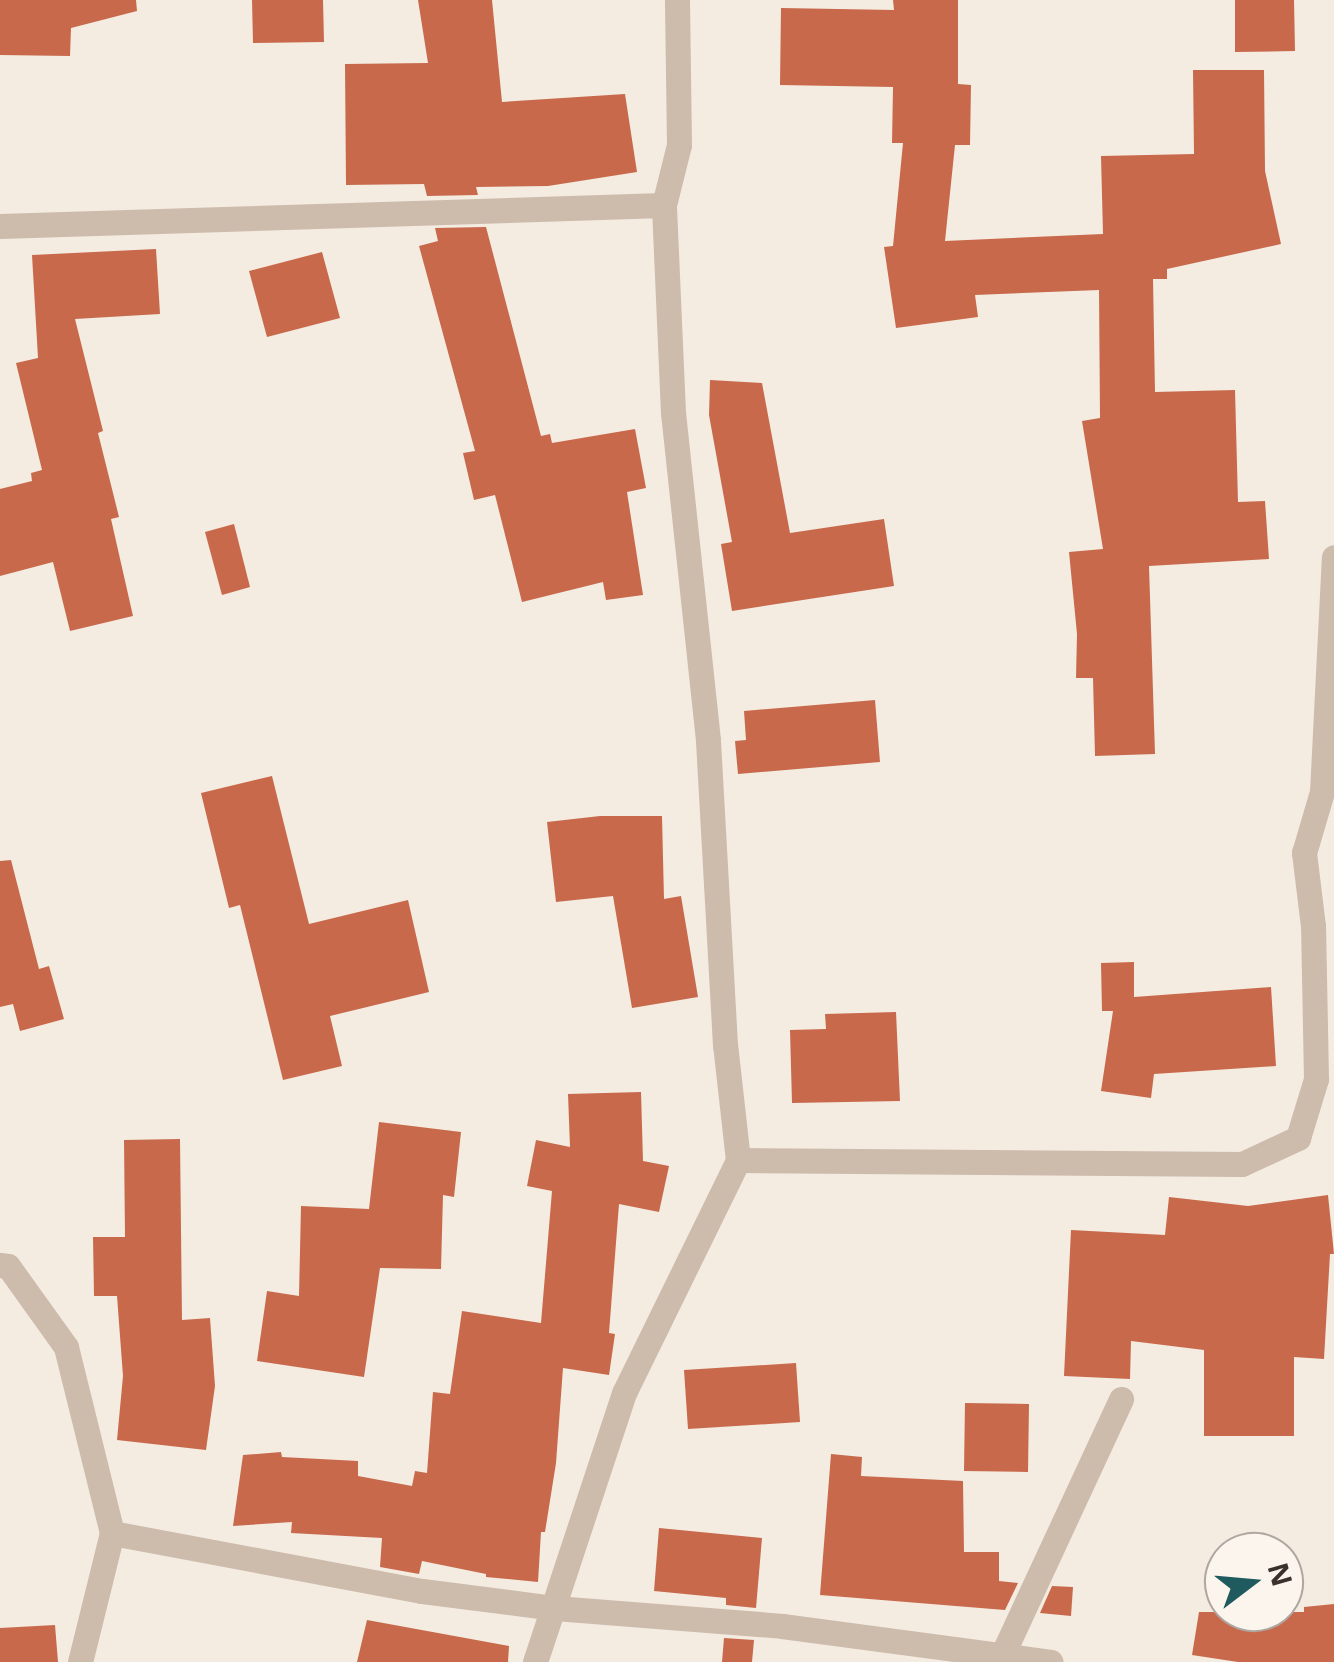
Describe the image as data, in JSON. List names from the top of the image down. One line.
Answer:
{"north":"right"}
